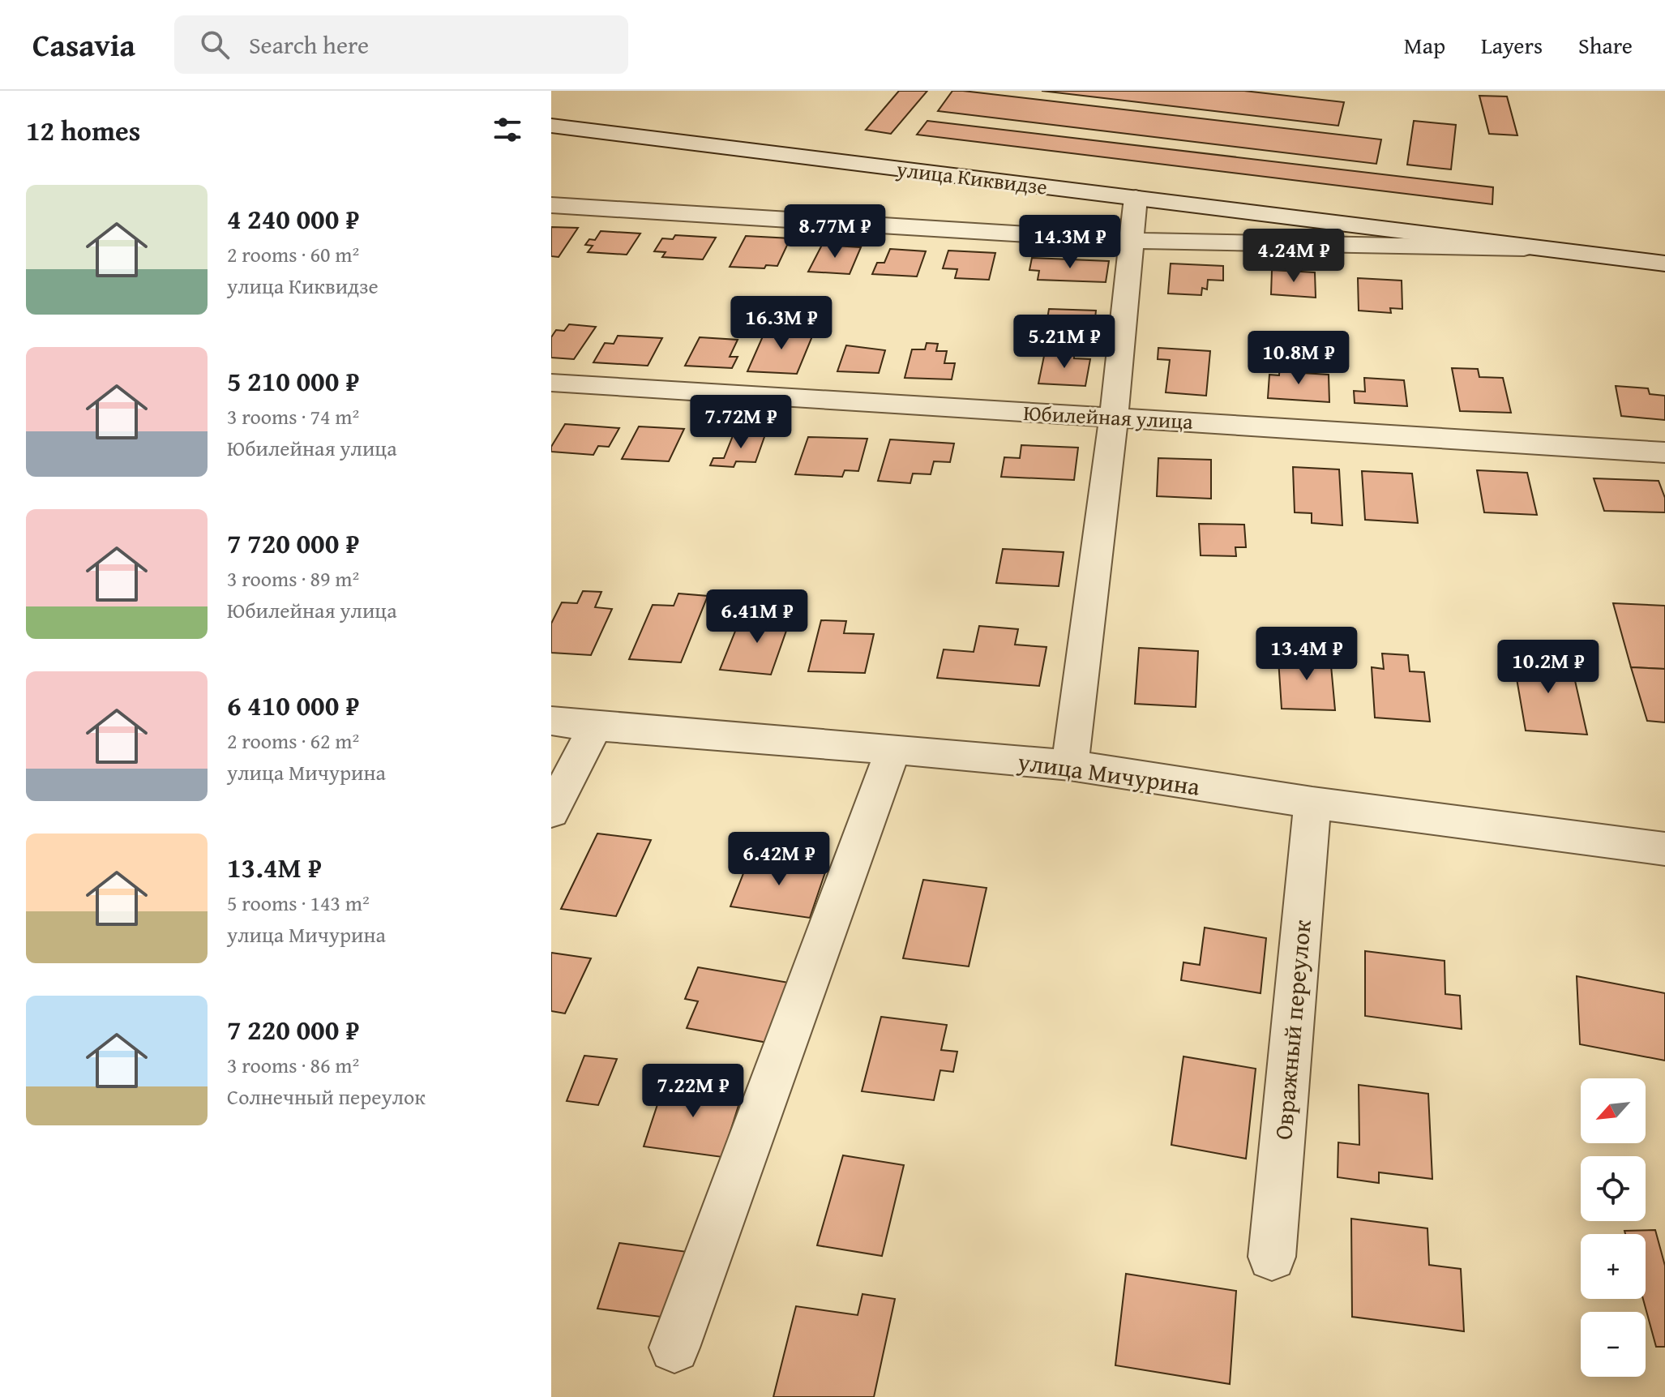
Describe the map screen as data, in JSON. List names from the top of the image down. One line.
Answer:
{"streets":{"street":["улица Киквидзе","Юбилейная улица","улица Мичурина","Овражный переулок"]},"crossings":[["улица Мичурина","Овражный переулок"]],"north":"bottom left","page":{"header":"Casavia","search":"Search here","nav":["Map","Layers","Share"],"heading":"12 homes","list":[{"name":"4 240 000 ₽","note":"2 rooms · 60 m² · улица Киквидзе"},{"name":"5 210 000 ₽","note":"3 rooms · 74 m² · Юбилейная улица"},{"name":"7 720 000 ₽","note":"3 rooms · 89 m² · Юбилейная улица"},{"name":"6 410 000 ₽","note":"2 rooms · 62 m² · улица Мичурина"},{"name":"13.4M ₽","note":"5 rooms · 143 m² · улица Мичурина"},{"name":"7 220 000 ₽","note":"3 rooms · 86 m² · Солнечный переулок"}],"price":["8.77M ₽","14.3M ₽","4.24M ₽","16.3M ₽","5.21M ₽","10.8M ₽","7.72M ₽","6.41M ₽","13.4M ₽","10.2M ₽","6.42M ₽","7.22M ₽"],"map_buttons":["+","−"]}}
